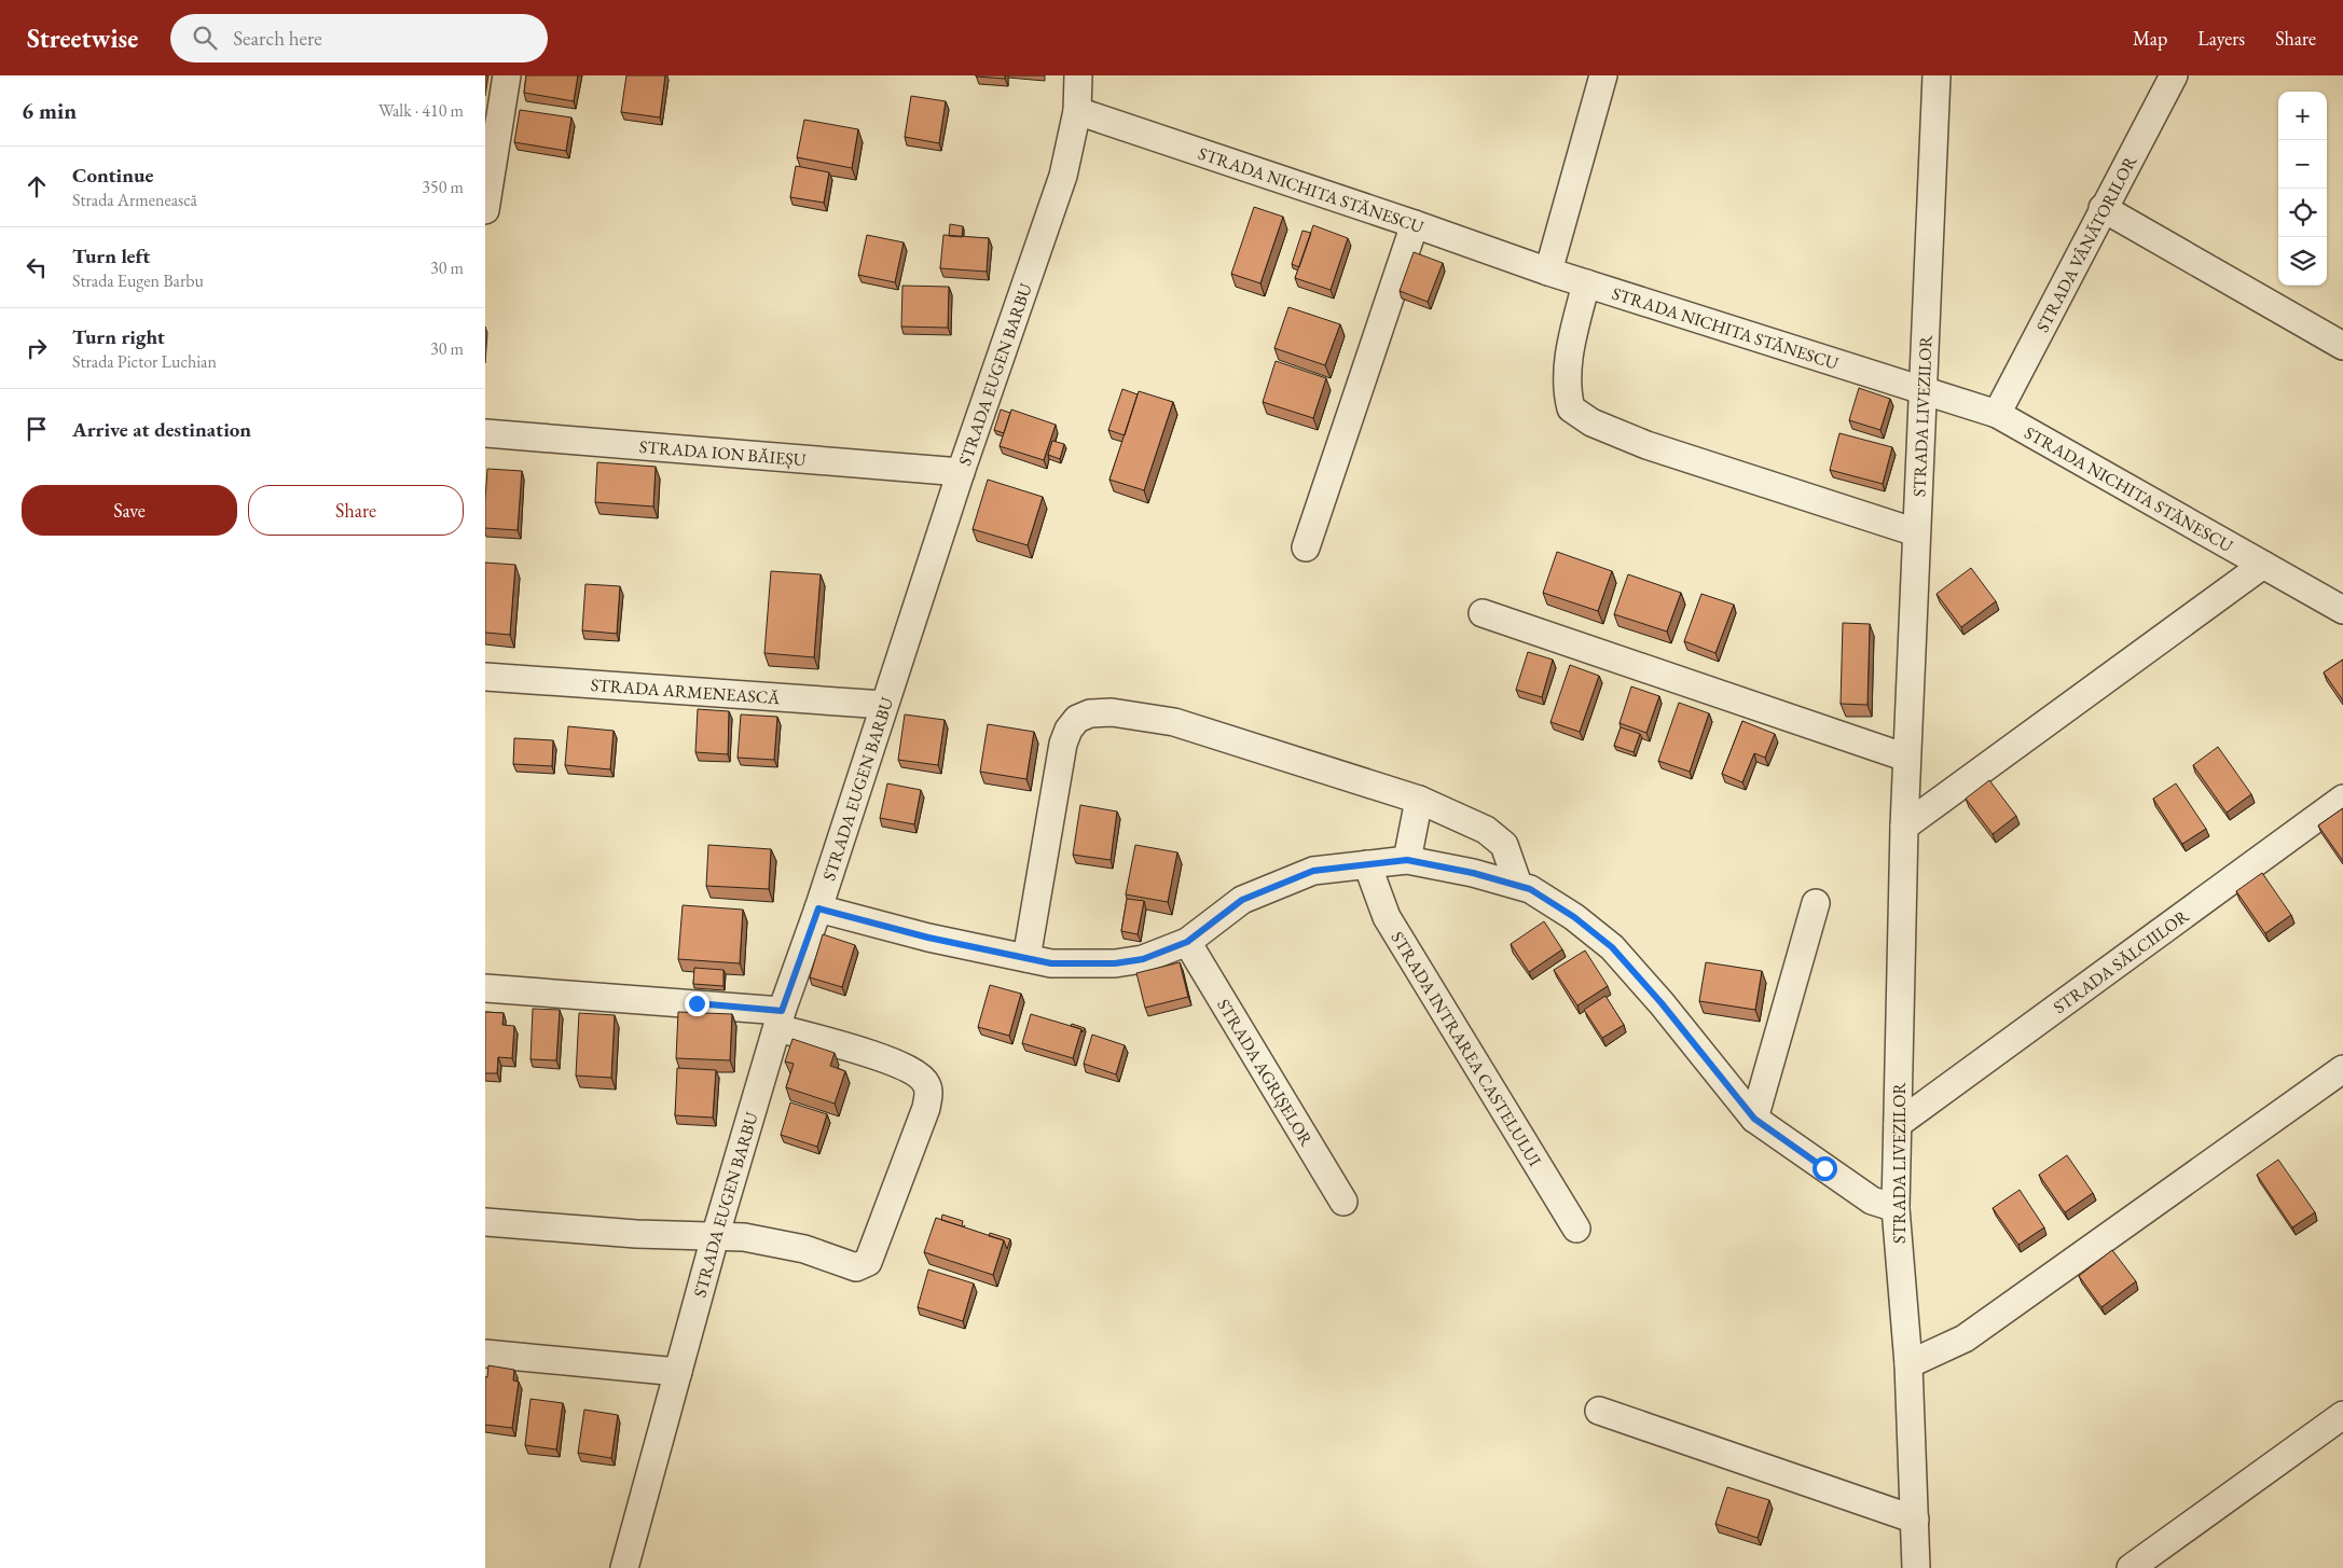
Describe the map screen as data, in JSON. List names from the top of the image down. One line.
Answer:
{"streets":{"street":["STRADA NICHITA STĂNESCU","STRADA VÂNĂTORILOR","STRADA EUGEN BARBU","STRADA LIVEZILOR","STRADA ION BĂIEȘU","STRADA ARMENEASCĂ","STRADA SĂLCIILOR","STRADA INTRAREA CASTELULUI","STRADA AGRIȘELOR"]},"crossings":[["STRADA NICHITA STĂNESCU","STRADA VÂNĂTORILOR"],["STRADA NICHITA STĂNESCU","STRADA EUGEN BARBU"],["STRADA NICHITA STĂNESCU","STRADA LIVEZILOR"],["STRADA EUGEN BARBU","STRADA ION BĂIEȘU"],["STRADA EUGEN BARBU","STRADA ARMENEASCĂ"],["STRADA LIVEZILOR","STRADA SĂLCIILOR"]],"page":{"header":"Streetwise","search":"Search here","nav":["Map","Layers","Share"],"heading":["6 min","Walk · 410 m"],"map_buttons":["+","−"],"list":[["Continue","Strada Armenească","350 m"],["Turn left","Strada Eugen Barbu","30 m"],["Turn right","Strada Pictor Luchian","30 m"],"Arrive at destination"],"buttons":["Save","Share"]}}
